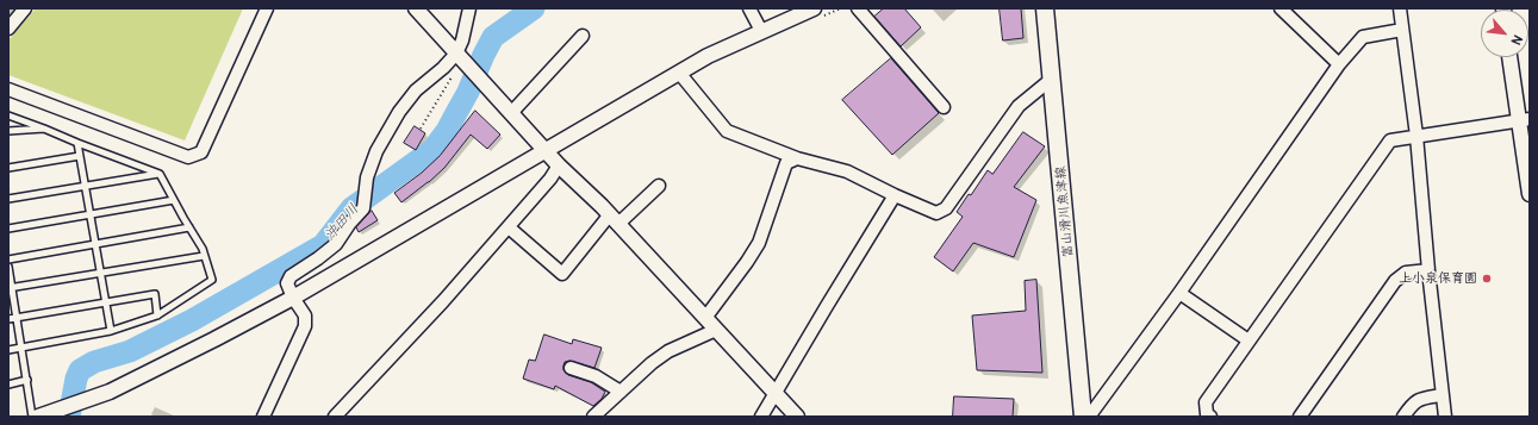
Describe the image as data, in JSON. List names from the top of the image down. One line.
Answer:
{"streets":{"main road":["富山滑川魚津線"]},"water":["沖田川"],"places":["上小泉保育園"],"north":"bottom right"}
